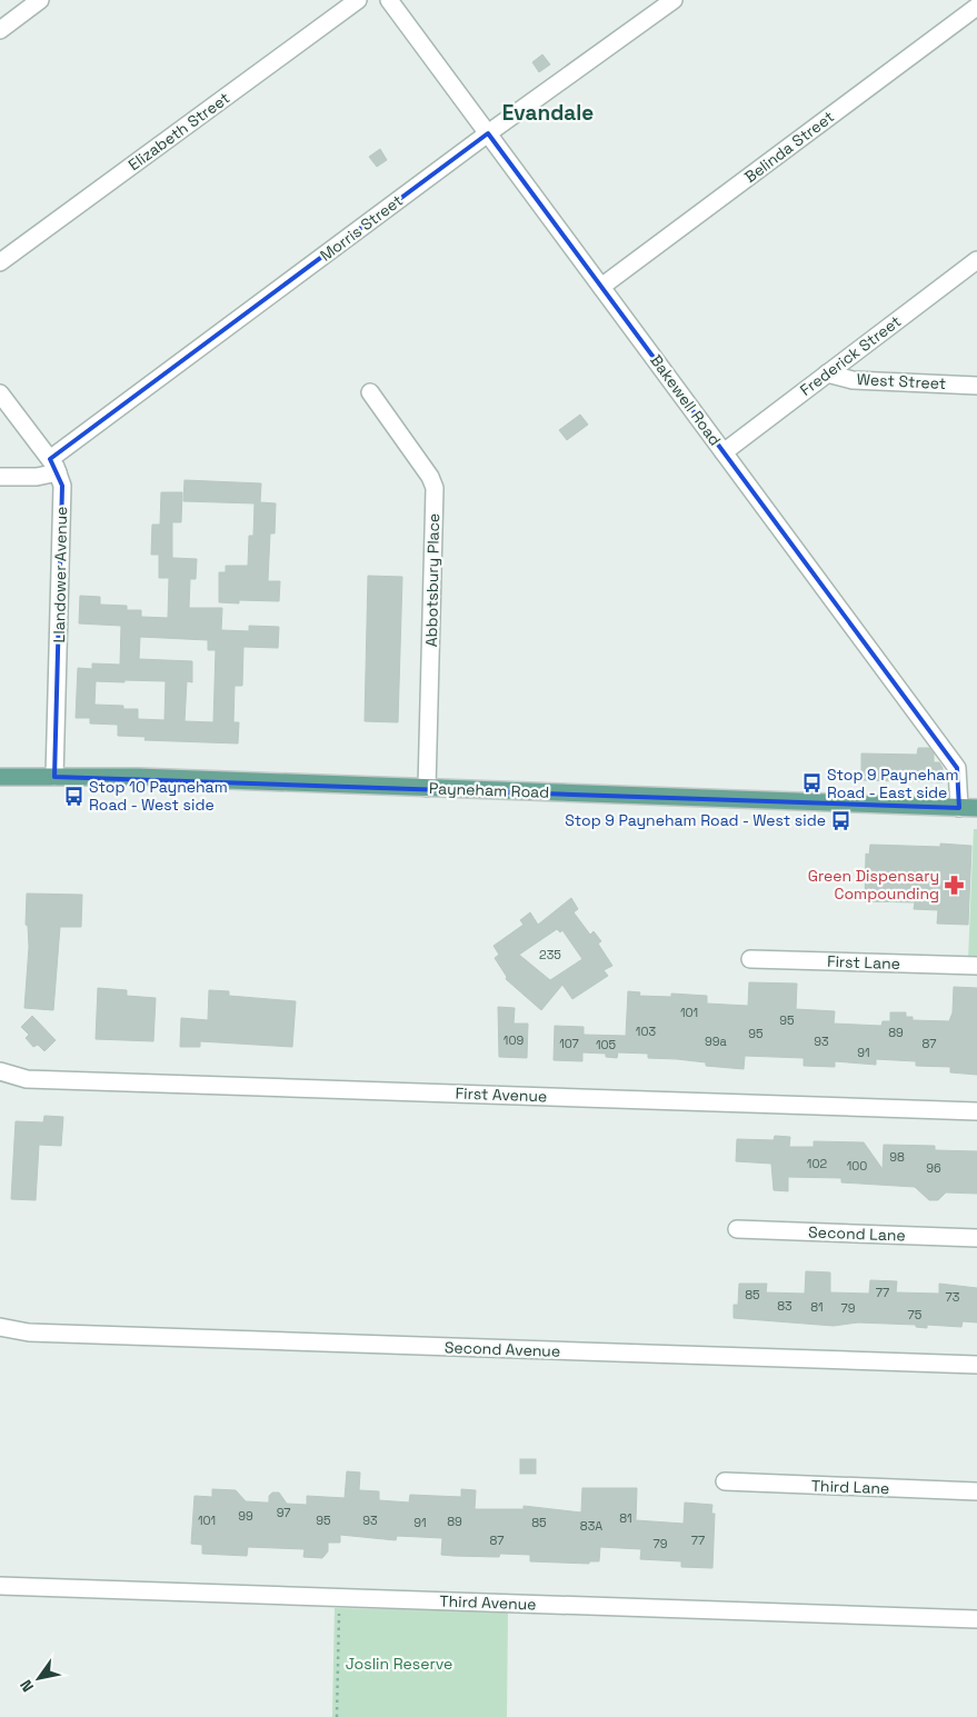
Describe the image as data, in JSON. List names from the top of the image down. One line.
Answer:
{"streets":{"main road":["Payneham Road"],"street":["Elizabeth Street","Belinda Street","Morris Street","Frederick Street","West Street","Bakewell Road","Llandower Avenue","Abbotsbury Place","First Lane","First Avenue","Second Lane","Second Avenue","Third Lane","Third Avenue"]},"crossings":[["Belinda Street","Bakewell Road"],["Morris Street","Bakewell Road"],["Morris Street","Llandower Avenue"],["Frederick Street","West Street"],["Frederick Street","Bakewell Road"],["Bakewell Road","Payneham Road"],["Llandower Avenue","Payneham Road"],["Abbotsbury Place","Payneham Road"]],"districts":["Evandale"],"parks":["Joslin Reserve"],"places":{"bus stop":["Stop 9 Payneham Road - East side","Stop 10 Payneham Road - West side","Stop 9 Payneham Road - West side"],"pharmacy":["Green Dispensary Compounding"]},"house_numbers":["235","101","95","103","89","95","109","99a","93","107","87","105","91","98","102","100","96","77","85","73","83","81","79","75","97","99","81","101","95","93","89","91","85","83A","87","77","79"],"north":"bottom left"}
